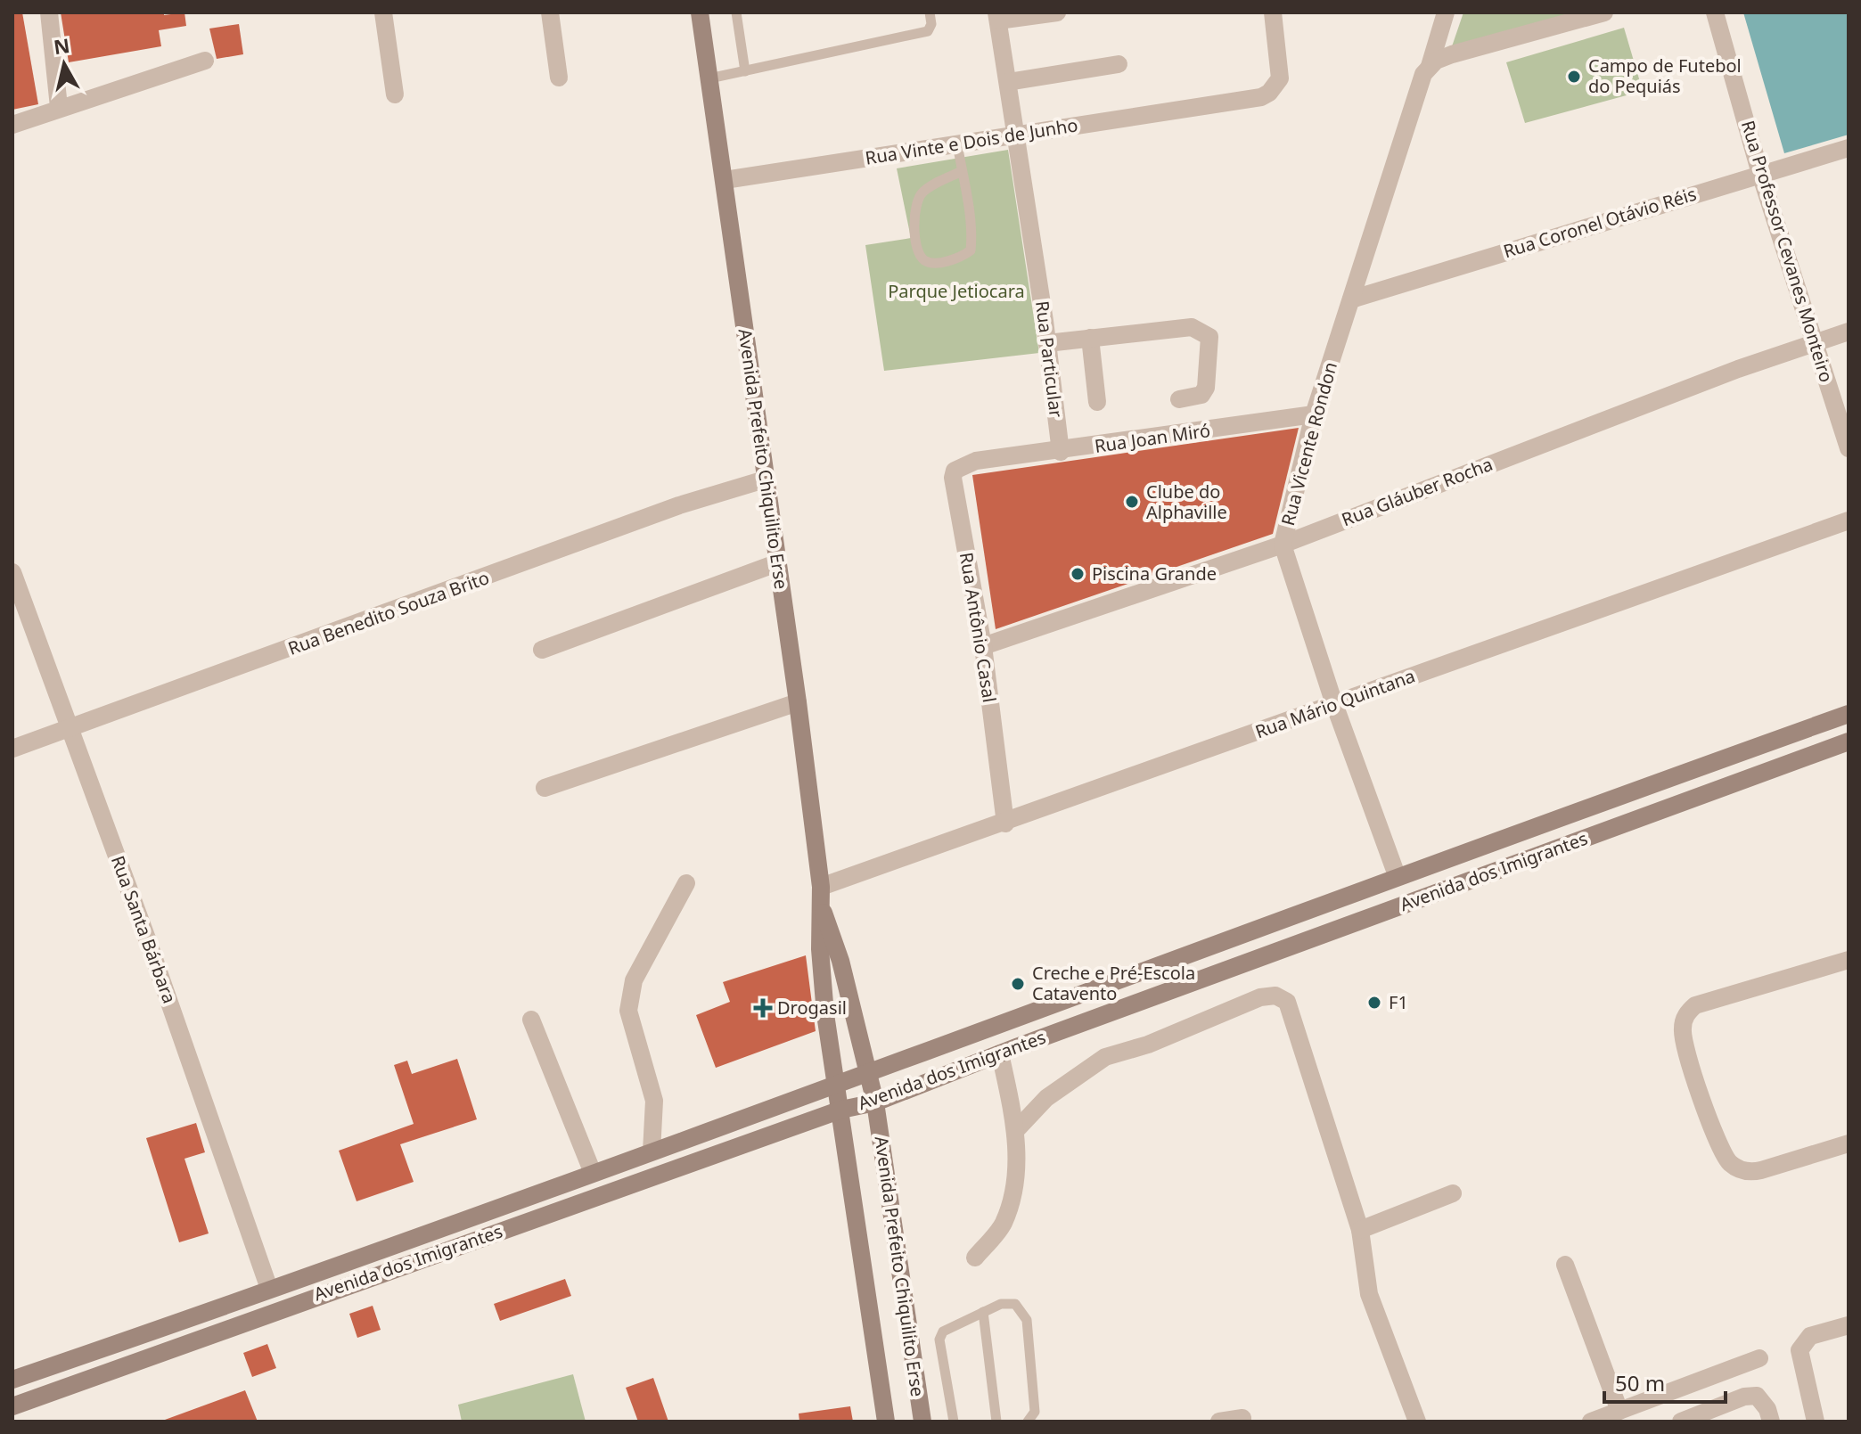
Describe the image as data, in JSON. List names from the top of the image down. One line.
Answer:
{"streets":{"main road":["Avenida Prefeito Chiquilito Erse","Avenida dos Imigrantes"],"street":["Rua Vinte e Dois de Junho","Rua Coronel Otávio Réis","Rua Professor Cevanes Monteiro","Rua Particular","Rua Joan Miró","Rua Vicente Rondon","Rua Gláuber Rocha","Rua Benedito Souza Brito","Rua Antônio Casal","Rua Mário Quintana","Rua Santa Bárbara"]},"crossings":[["Rua Vinte e Dois de Junho","Rua Particular"],["Rua Vinte e Dois de Junho","Avenida Prefeito Chiquilito Erse"],["Rua Coronel Otávio Réis","Rua Professor Cevanes Monteiro"],["Rua Coronel Otávio Réis","Rua Vicente Rondon"],["Rua Professor Cevanes Monteiro","Rua Gláuber Rocha"],["Rua Particular","Rua Joan Miró"],["Rua Joan Miró","Rua Vicente Rondon"],["Rua Joan Miró","Rua Antônio Casal"],["Rua Vicente Rondon","Rua Gláuber Rocha"],["Rua Vicente Rondon","Rua Mário Quintana"],["Rua Vicente Rondon","Avenida dos Imigrantes"],["Avenida Prefeito Chiquilito Erse","Rua Benedito Souza Brito"],["Avenida Prefeito Chiquilito Erse","Rua Mário Quintana"],["Avenida Prefeito Chiquilito Erse","Avenida dos Imigrantes"],["Rua Gláuber Rocha","Rua Antônio Casal"],["Rua Benedito Souza Brito","Rua Santa Bárbara"],["Rua Antônio Casal","Rua Mário Quintana"],["Avenida dos Imigrantes","Rua Santa Bárbara"]],"parks":["Parque Jetiocara"],"places":{"other":["Campo de Futebol do Pequiás","Clube do Alphaville","Piscina Grande","Creche e Pré-Escola Catavento","F1"],"health":["Drogasil"]},"scale_bar":"50 m","north":"top"}
